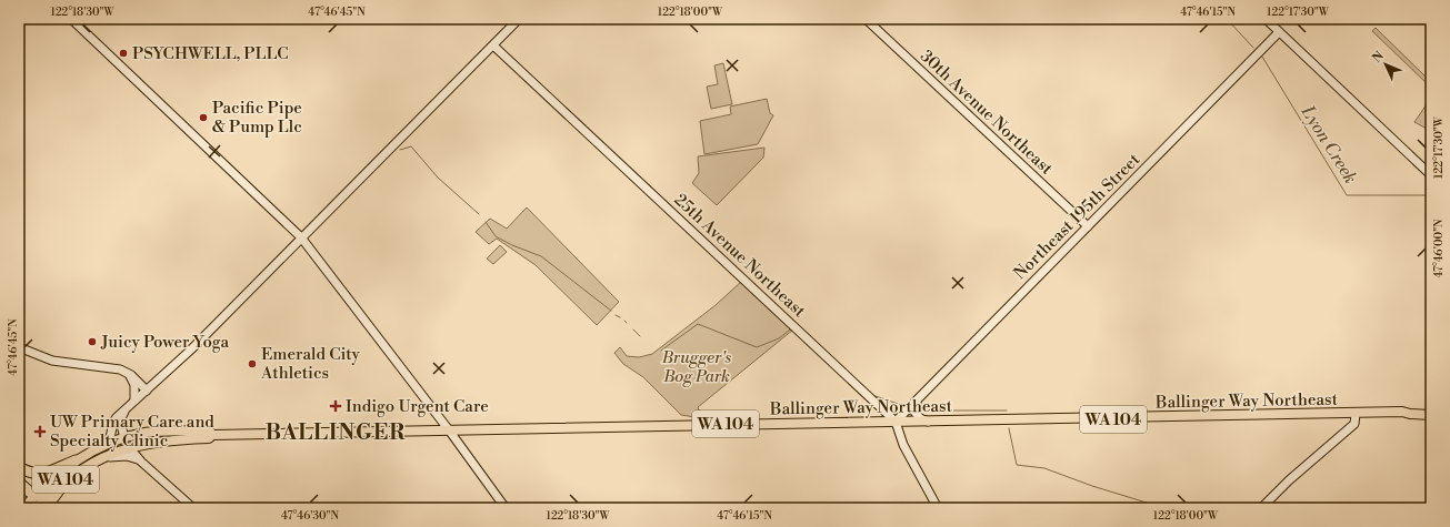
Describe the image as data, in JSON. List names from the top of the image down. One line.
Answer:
{"streets":{"main road":["Ballinger Way Northeast","WA 104"],"street":["30th Avenue Northeast","Northeast 195th Street","25th Avenue Northeast"]},"crossings":[["30th Avenue Northeast","Northeast 195th Street"],["Northeast 195th Street","25th Avenue Northeast"],["Northeast 195th Street","Ballinger Way Northeast"],["25th Avenue Northeast","Ballinger Way Northeast"],["Ballinger Way Northeast","WA 104"]],"districts":["BALLINGER"],"water":["Lyon Creek"],"parks":["Brugger's Bog Park"],"places":{"other":["PSYCHWELL, PLLC","Pacific Pipe & Pump Llc","Juicy Power Yoga","Emerald City Athletics"],"health":["Indigo Urgent Care","UW Primary Care and Specialty Clinic"]},"north":"top left","coordinates":["122°18'30\"W","47°46'45\"N","122°18'00\"W","47°46'15\"N","122°17'30\"W","47°46'00\"N","47°46'30\"N"]}
